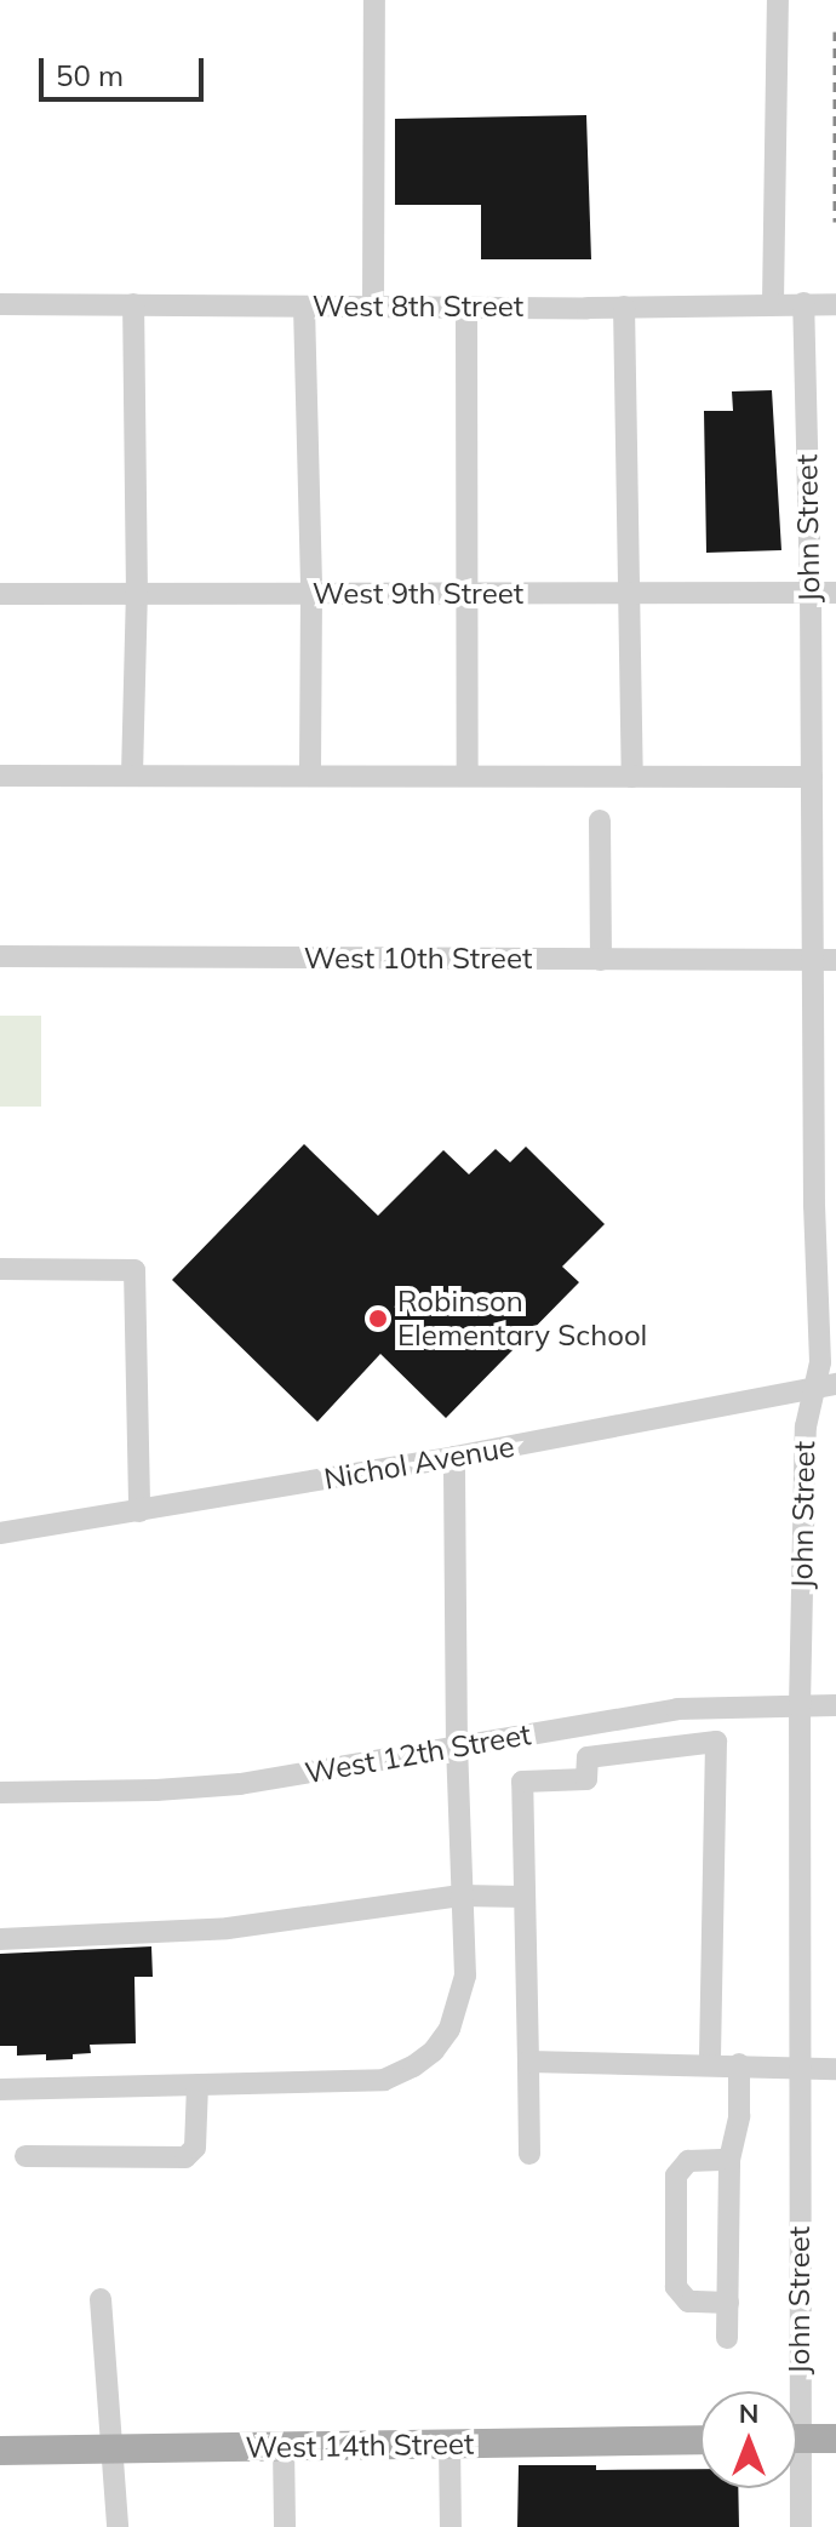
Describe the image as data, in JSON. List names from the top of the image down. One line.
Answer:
{"streets":{"main road":["West 14th Street"],"street":["West 8th Street","John Street","West 9th Street","West 10th Street","Nichol Avenue","West 12th Street"]},"crossings":[["West 8th Street","John Street"],["John Street","West 9th Street"],["John Street","West 10th Street"],["John Street","Nichol Avenue"],["John Street","West 12th Street"]],"places":["Robinson Elementary School"],"scale_bar":"50 m","north":"top"}
